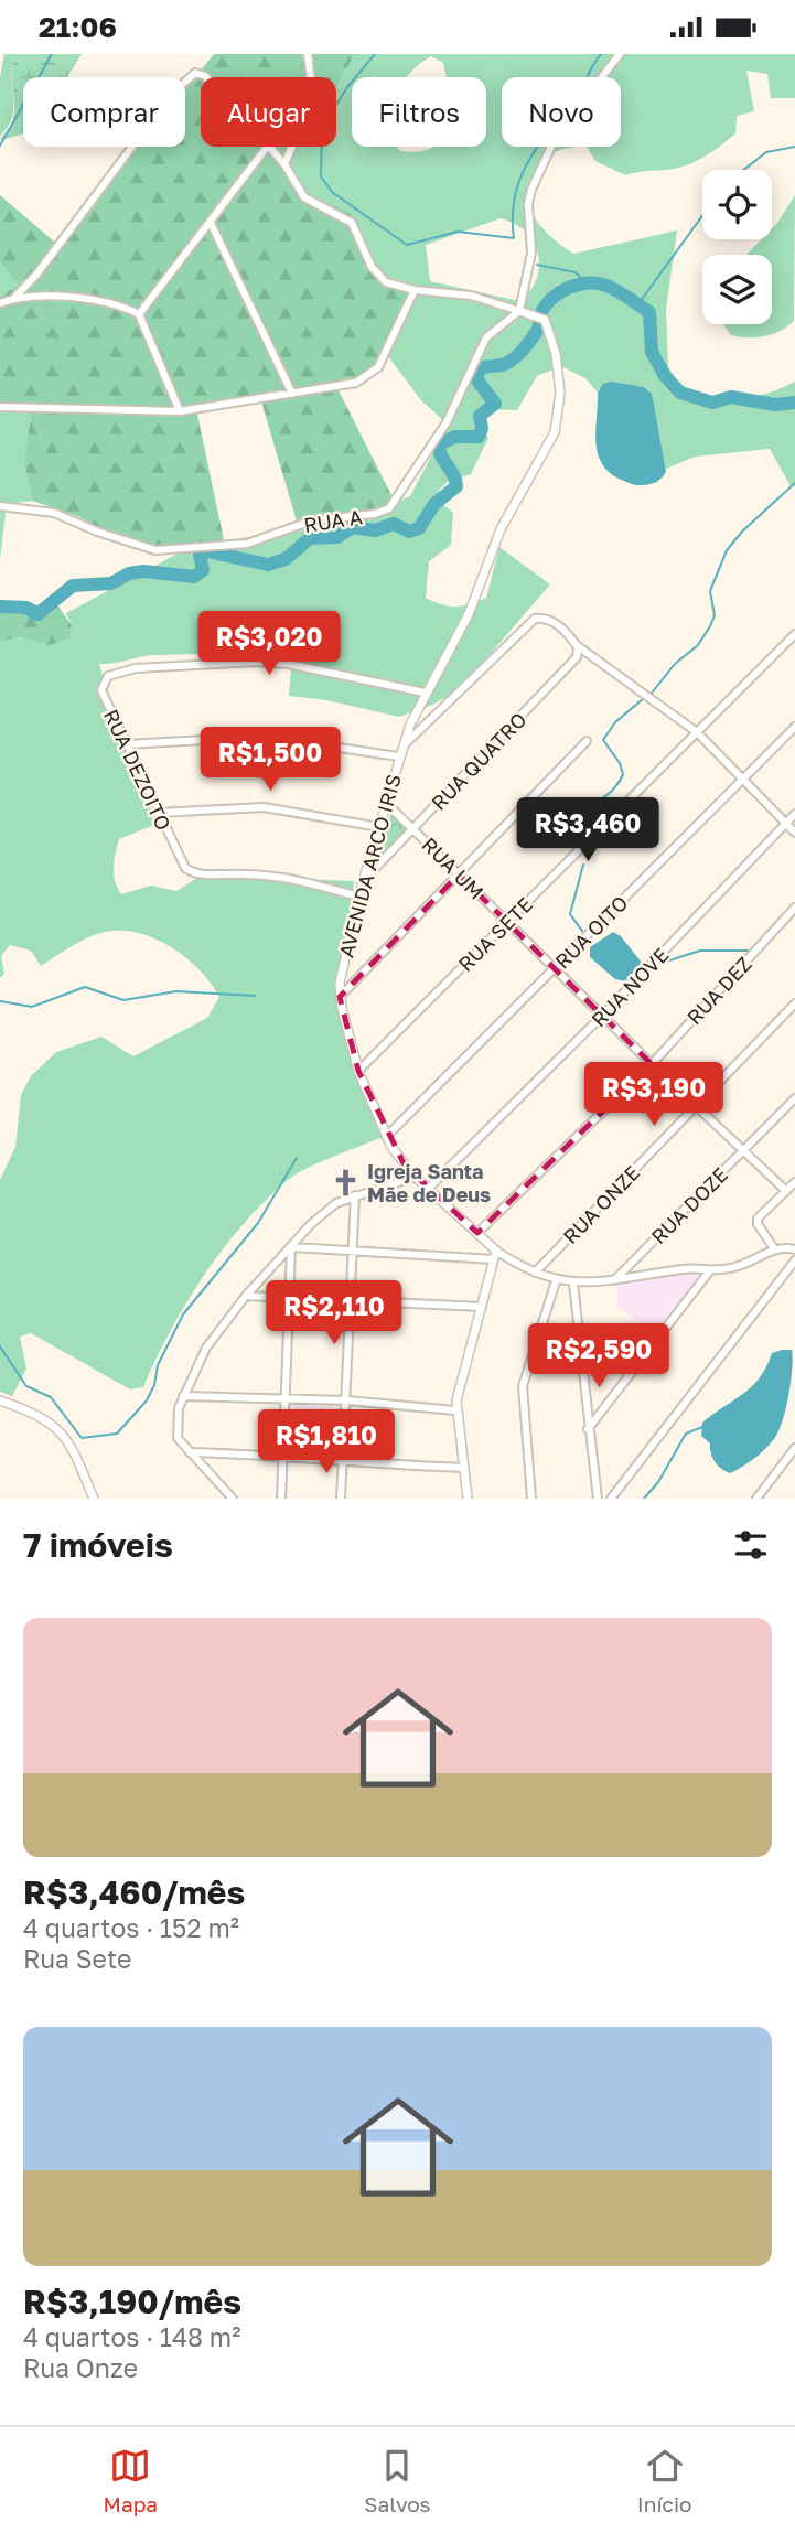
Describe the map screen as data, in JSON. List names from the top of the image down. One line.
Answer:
{"streets":{"street":["RUA A","RUA QUATRO","RUA DEZOITO","AVENIDA ARCO IRIS","RUA UM","RUA OITO","RUA SETE","RUA NOVE","RUA DEZ","RUA ONZE","RUA DOZE"]},"crossings":[["RUA A","AVENIDA ARCO IRIS"],["RUA QUATRO","AVENIDA ARCO IRIS"],["RUA QUATRO","RUA UM"],["RUA DEZOITO","AVENIDA ARCO IRIS"],["AVENIDA ARCO IRIS","RUA UM"],["AVENIDA ARCO IRIS","RUA OITO"],["AVENIDA ARCO IRIS","RUA SETE"],["AVENIDA ARCO IRIS","RUA NOVE"],["AVENIDA ARCO IRIS","RUA DEZ"],["AVENIDA ARCO IRIS","RUA ONZE"],["AVENIDA ARCO IRIS","RUA DOZE"],["RUA UM","RUA OITO"],["RUA UM","RUA SETE"],["RUA UM","RUA NOVE"],["RUA UM","RUA DEZ"],["RUA UM","RUA ONZE"],["RUA UM","RUA DOZE"]],"places":{"church":["Igreja Santa Mãe de Deus"]},"page":{"status":"21:06","chip":["Comprar","Alugar","Filtros","Novo"],"price":["R$3,020","R$1,500","R$3,460","R$3,190","R$2,110","R$2,590","R$1,810"],"heading":"7 imóveis","list":[{"name":"R$3,460/mês","note":"4 quartos · 152 m² · Rua Sete"},{"name":"R$3,190/mês","note":"4 quartos · 148 m² · Rua Onze"}],"tabs":["Mapa","Salvos","Início"]}}
